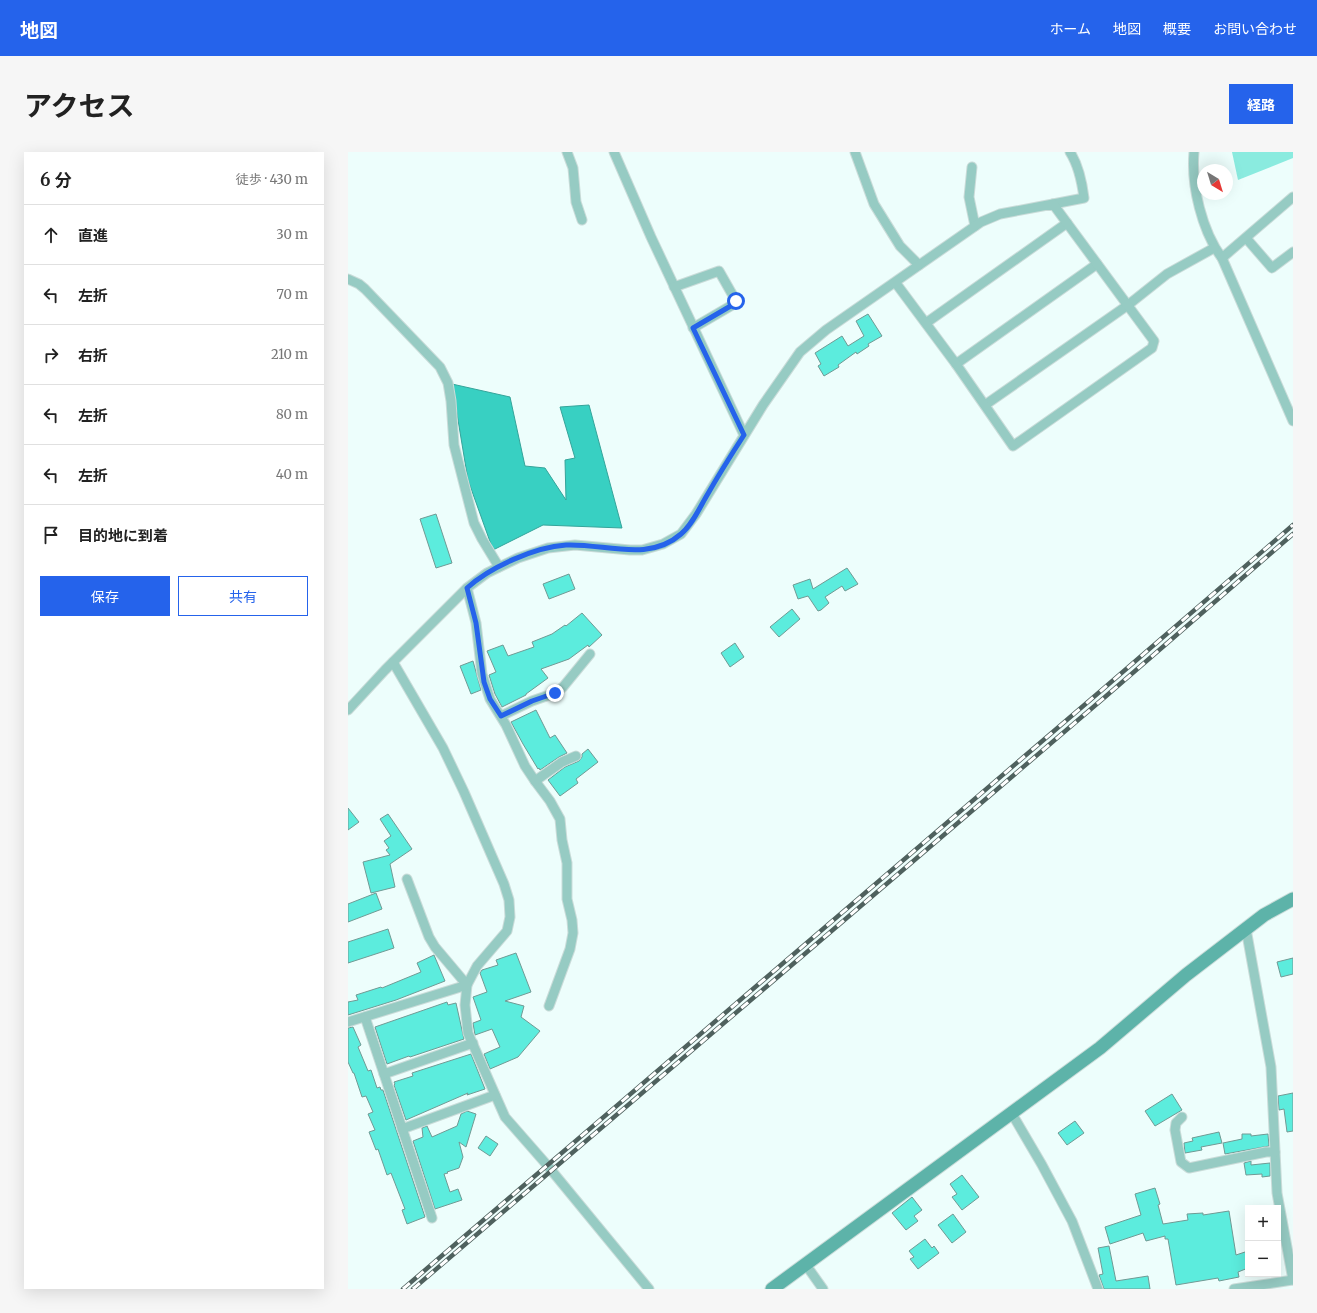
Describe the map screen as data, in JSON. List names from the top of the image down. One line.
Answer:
{"north":"bottom right","page":{"header":"地図","nav":["ホーム","地図","概要","お問い合わせ"],"title":"アクセス","buttons":["経路",["保存","共有"]],"heading":["6 分","徒歩 · 430 m"],"list":[["直進","30 m"],["左折","70 m"],["右折","210 m"],["左折","80 m"],["左折","40 m"],"目的地に到着"],"map_buttons":["+","−"]}}
